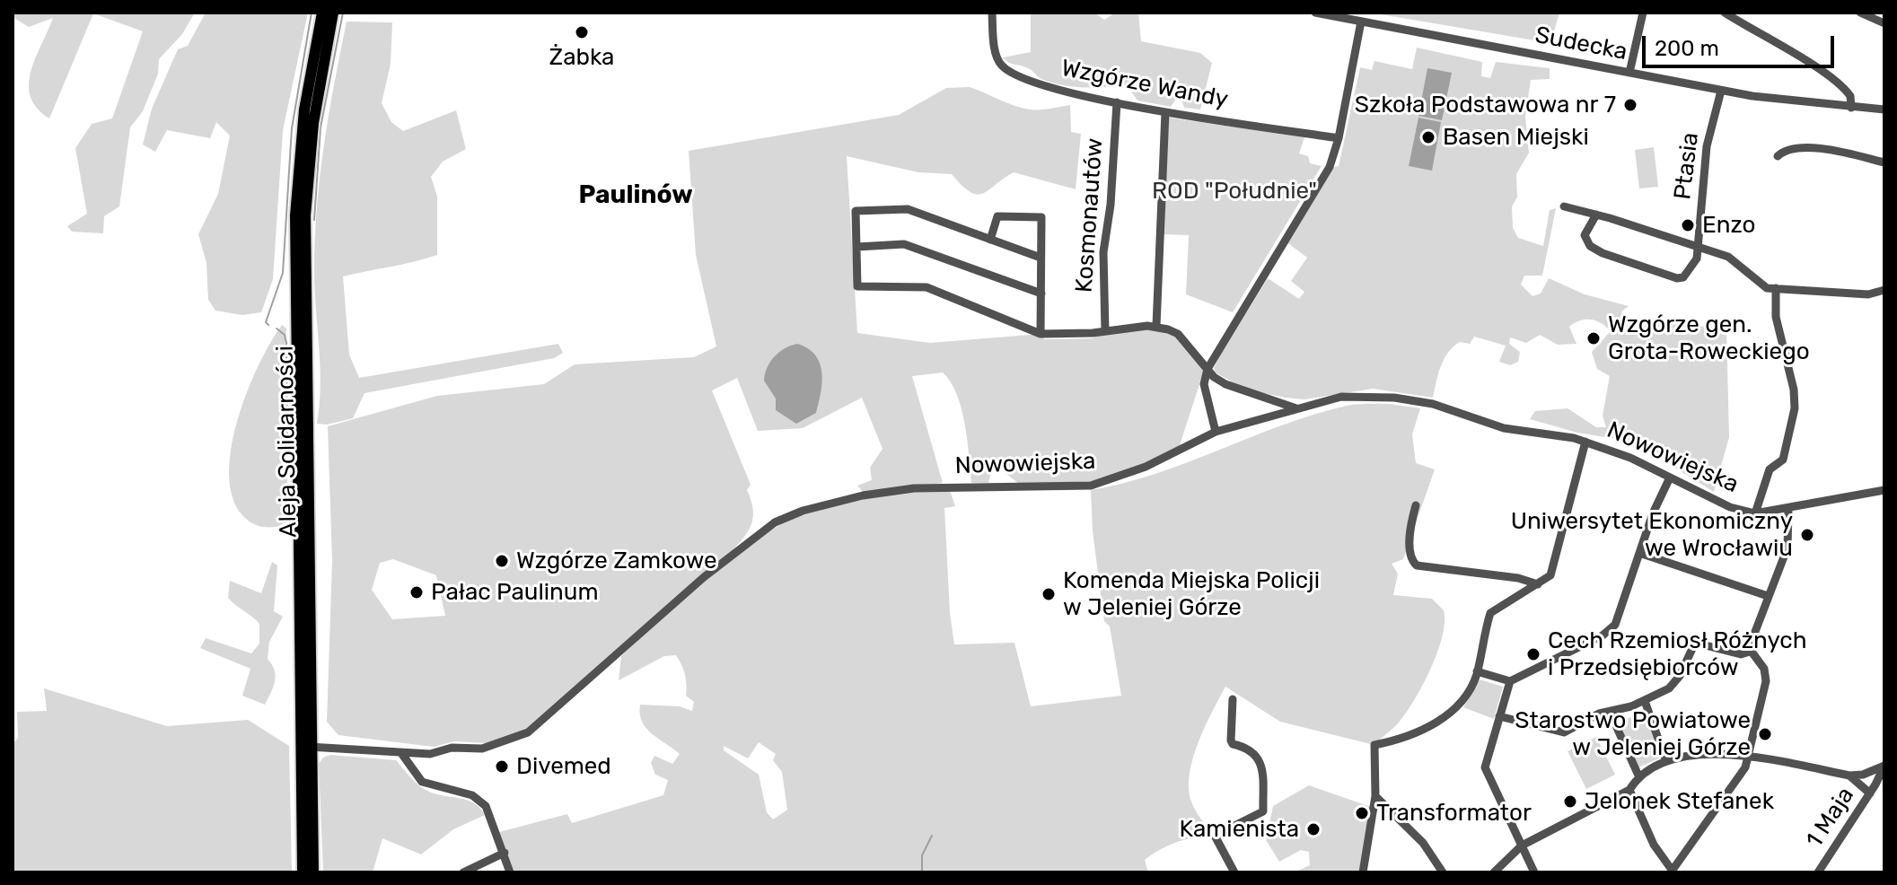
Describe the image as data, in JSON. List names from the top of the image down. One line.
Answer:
{"streets":{"main road":["Aleja Solidarności"],"street":["Sudecka","Wzgórze Wandy","Ptasia","Kosmonautów","Nowowiejska","1 Maja"]},"crossings":[["Sudecka","Ptasia"],["Wzgórze Wandy","Kosmonautów"],["Aleja Solidarności","Nowowiejska"]],"districts":["Paulinów"],"parks":["ROD \"Południe\""],"places":["Żabka","Szkoła Podstawowa nr 7","Basen Miejski","Enzo","Wzgórze gen. Grota-Roweckiego","Uniwersytet Ekonomiczny we Wrocławiu","Wzgórze Zamkowe","Pałac Paulinum","Komenda Miejska Policji w Jeleniej Górze","Cech Rzemiosł Różnych i Przedsiębiorców","Starostwo Powiatowe w Jeleniej Górze","Divemed","Jelonek Stefanek","Transformator","Kamienista"],"scale_bar":"200 m"}
